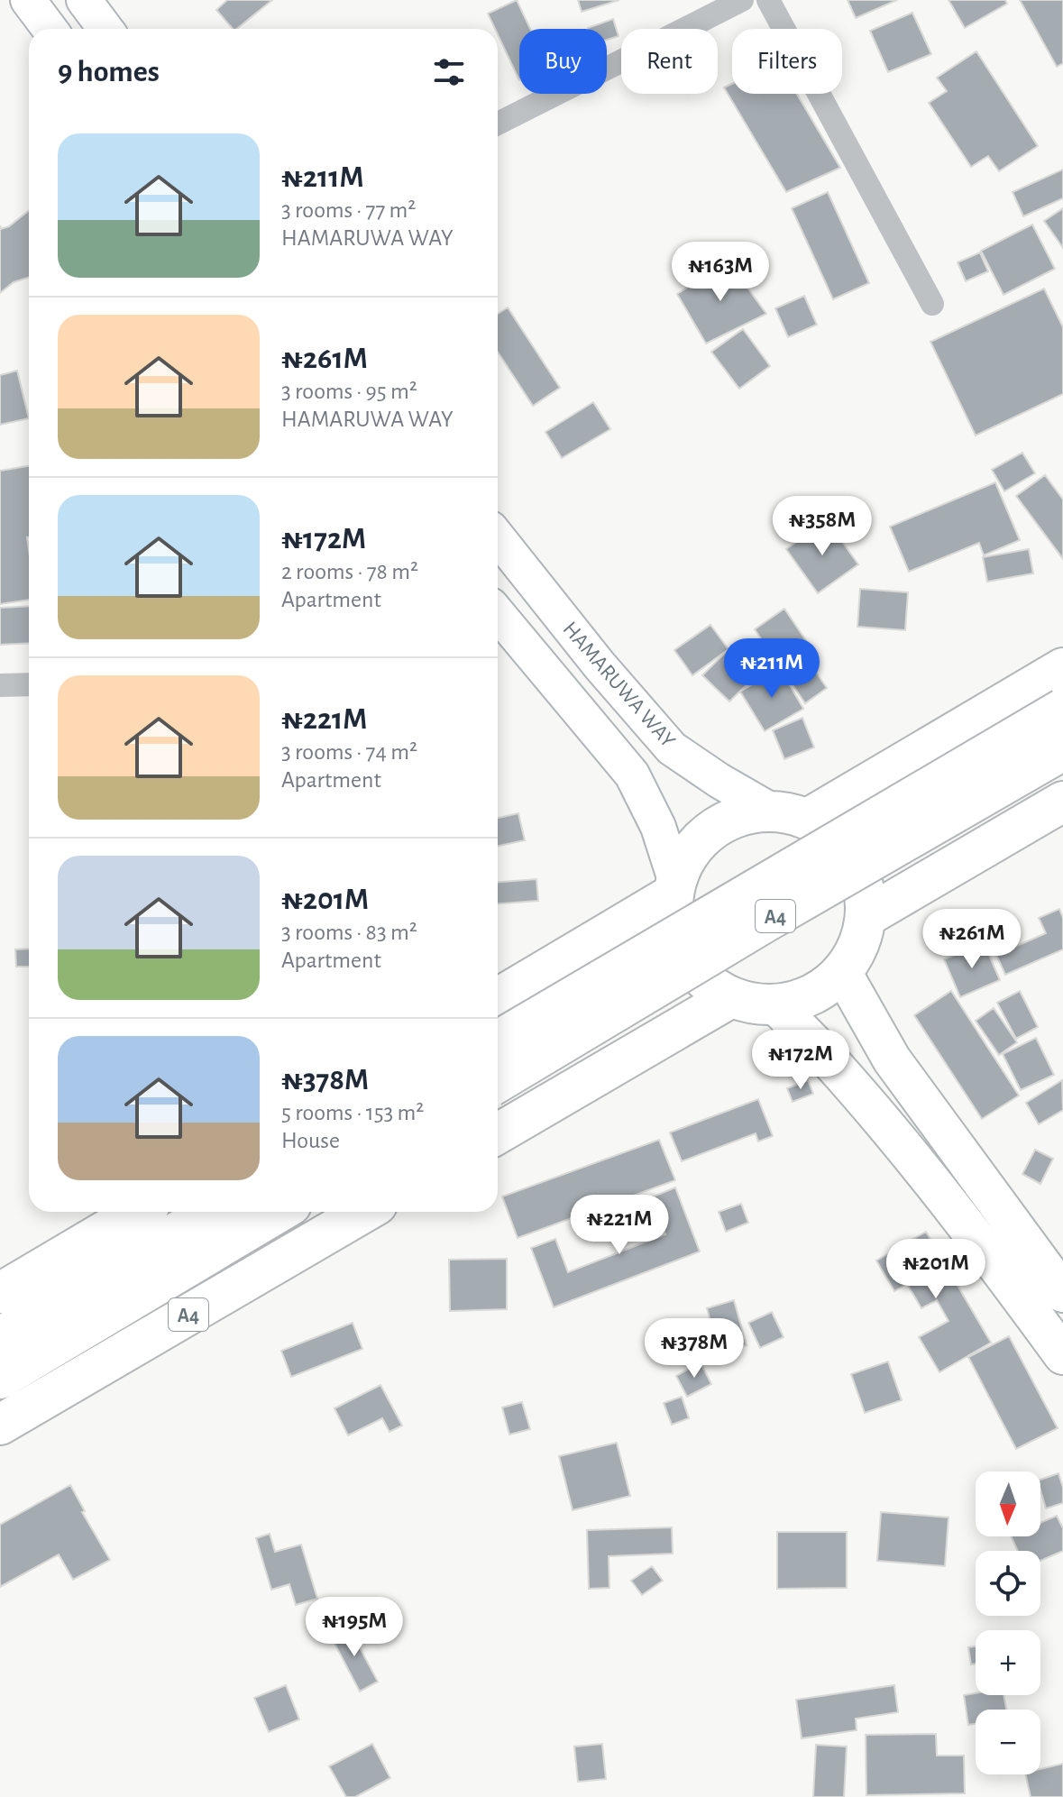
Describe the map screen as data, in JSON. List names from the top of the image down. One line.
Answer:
{"streets":{"highway":["A4"],"main road":["HAMARUWA WAY"]},"north":"bottom","page":{"chip":["Buy","Rent","Filters"],"heading":"9 homes","list":[{"name":"₦211M","note":"3 rooms · 77 m² · HAMARUWA WAY"},{"name":"₦261M","note":"3 rooms · 95 m² · HAMARUWA WAY"},{"name":"₦172M","note":"2 rooms · 78 m² · Apartment"},{"name":"₦221M","note":"3 rooms · 74 m² · Apartment"},{"name":"₦201M","note":"3 rooms · 83 m² · Apartment"},{"name":"₦378M","note":"5 rooms · 153 m² · House"}],"price":["₦163M","₦358M","₦211M","₦261M","₦172M","₦221M","₦201M","₦378M","₦195M"],"map_buttons":["+","−"]}}
